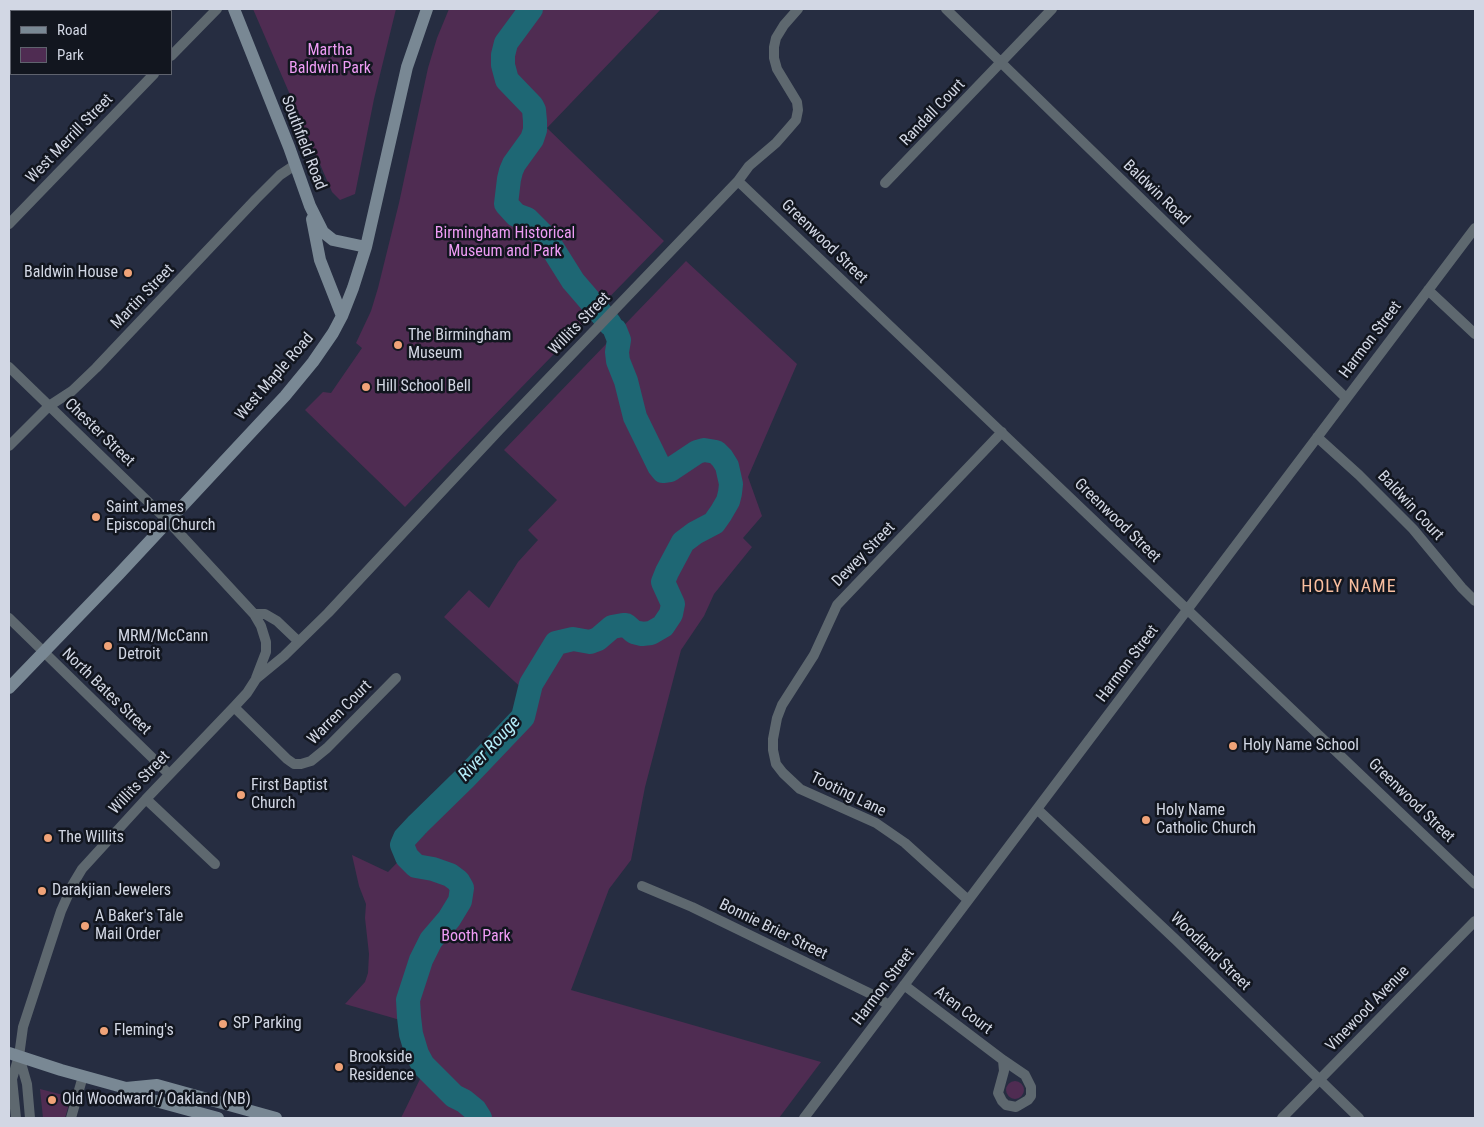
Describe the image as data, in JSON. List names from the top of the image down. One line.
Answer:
{"streets":{"main road":["Southfield Road","West Maple Road"],"street":["Randall Court","West Merrill Street","Baldwin Road","Greenwood Street","Martin Street","Willits Street","Harmon Street","Chester Street","Baldwin Court","Dewey Street","North Bates Street","Warren Court","Tooting Lane","Bonnie Brier Street","Woodland Street","Vinewood Avenue","Aten Court"]},"crossings":[["Randall Court","Baldwin Road"],["Southfield Road","Martin Street"],["Southfield Road","West Maple Road"],["Baldwin Road","Harmon Street"],["Greenwood Street","Willits Street"],["Greenwood Street","Harmon Street"],["Greenwood Street","Dewey Street"],["Martin Street","Chester Street"],["Willits Street","North Bates Street"],["Willits Street","Warren Court"],["Harmon Street","Baldwin Court"],["Harmon Street","Tooting Lane"],["Harmon Street","Bonnie Brier Street"],["Harmon Street","Woodland Street"],["Harmon Street","Aten Court"],["West Maple Road","Chester Street"],["West Maple Road","North Bates Street"],["Dewey Street","Tooting Lane"],["Woodland Street","Vinewood Avenue"]],"districts":["HOLY NAME"],"water":["River Rouge"],"parks":["Martha Baldwin Park","Birmingham Historical Museum and Park","Booth Park"],"places":["Baldwin House","The Birmingham Museum","Hill School Bell","Saint James Episcopal Church","MRM/McCann Detroit","Holy Name School","First Baptist Church","Holy Name Catholic Church","The Willits","Darakjian Jewelers","A Baker's Tale Mail Order","SP Parking","Fleming's","Brookside Residence","Old Woodward / Oakland (NB)"],"legend":["Road","Park"]}
